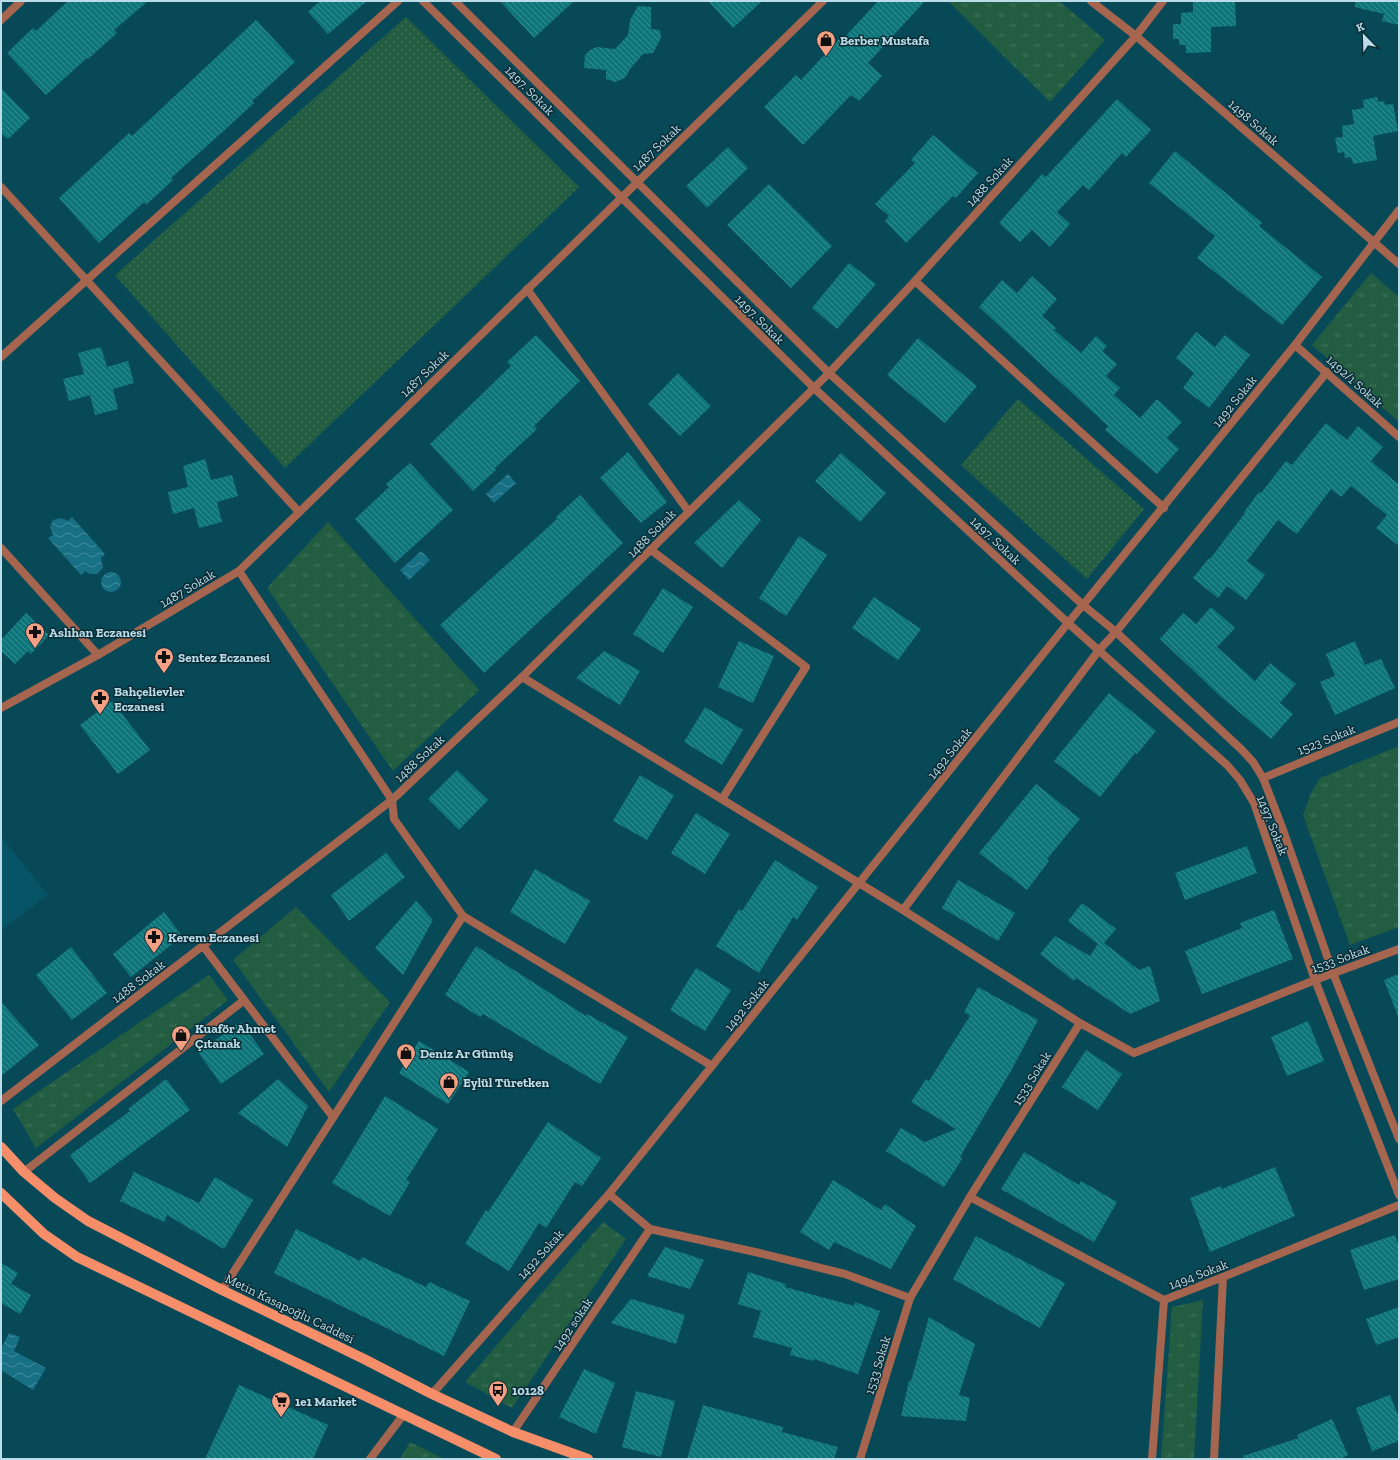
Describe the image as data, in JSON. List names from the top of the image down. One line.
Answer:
{"streets":{"main road":["Metin Kasapoğlu Caddesi"],"street":["1497. Sokak","1498 Sokak","1487 Sokak","1488 Sokak","1492/1 Sokak","1492 Sokak","1523 Sokak","1533 Sokak","1494 Sokak","1492 sokak"]},"crossings":[["1497. Sokak","1487 Sokak"],["1497. Sokak","1488 Sokak"],["1497. Sokak","1492 Sokak"],["1497. Sokak","1523 Sokak"],["1497. Sokak","1533 Sokak"],["1498 Sokak","1488 Sokak"],["1498 Sokak","1492 Sokak"],["1492/1 Sokak","1492 Sokak"],["1492 Sokak","Metin Kasapoğlu Caddesi"],["1533 Sokak","1494 Sokak"],["Metin Kasapoğlu Caddesi","1492 sokak"]],"places":{"shop":["Berber Mustafa","Kuaför Ahmet Çıtanak","Deniz Ar Gümüş","Eylül Türetken"],"pharmacy":["Aslıhan Eczanesi","Sentez Eczanesi","Bahçelievler Eczanesi","Kerem Eczanesi"],"bus stop":["10128"],"supermarket":["1e1 Market"]},"north":"top left"}
